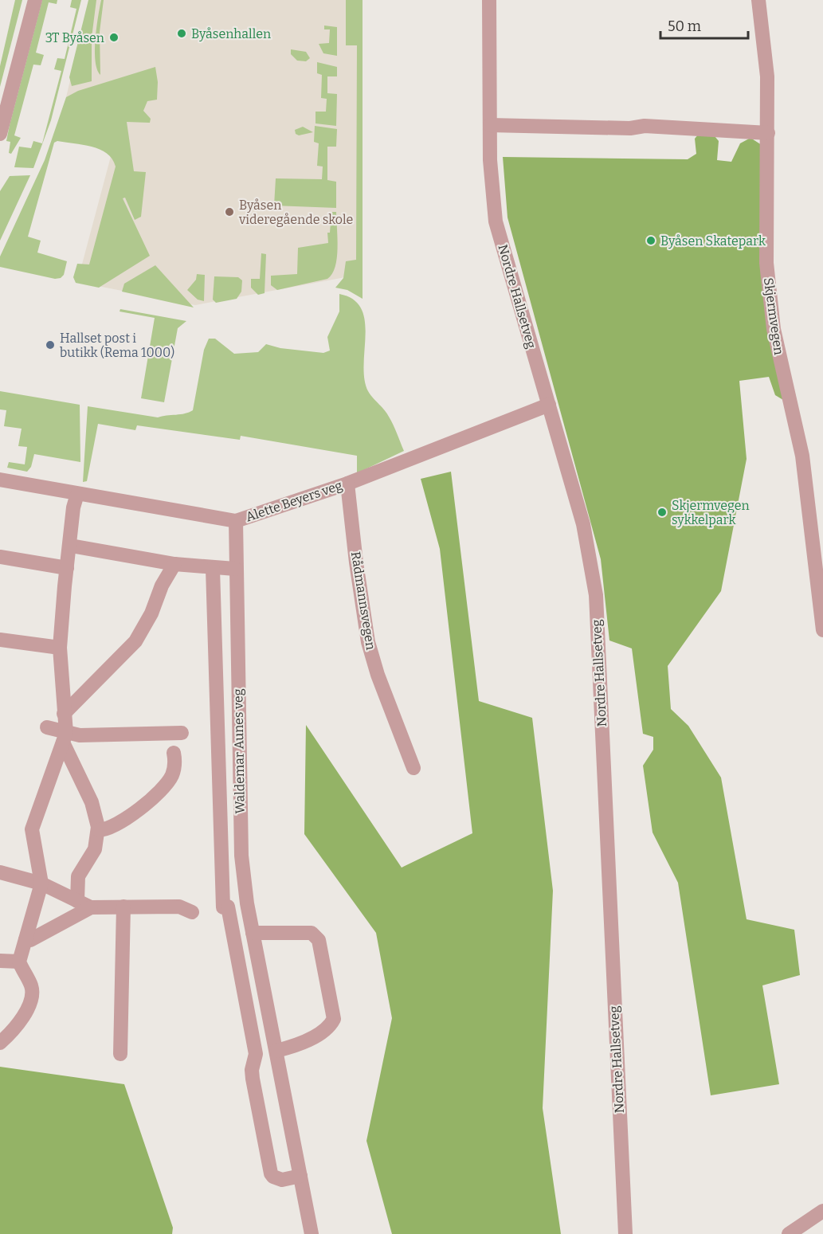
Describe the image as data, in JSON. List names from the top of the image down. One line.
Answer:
{"streets":{"street":["Nordre Hallsetveg","Skjermvegen","Alette Beyers veg","Rådmannsvegen","Waldemar Aunes veg"]},"crossings":[["Nordre Hallsetveg","Alette Beyers veg"],["Alette Beyers veg","Rådmannsvegen"],["Alette Beyers veg","Waldemar Aunes veg"]],"places":["Byåsenhallen","3T Byåsen","Byåsen videregående skole","Byåsen Skatepark","Hallset post i butikk (Rema 1000)","Skjermvegen sykkelpark"],"scale_bar":"50 m"}
